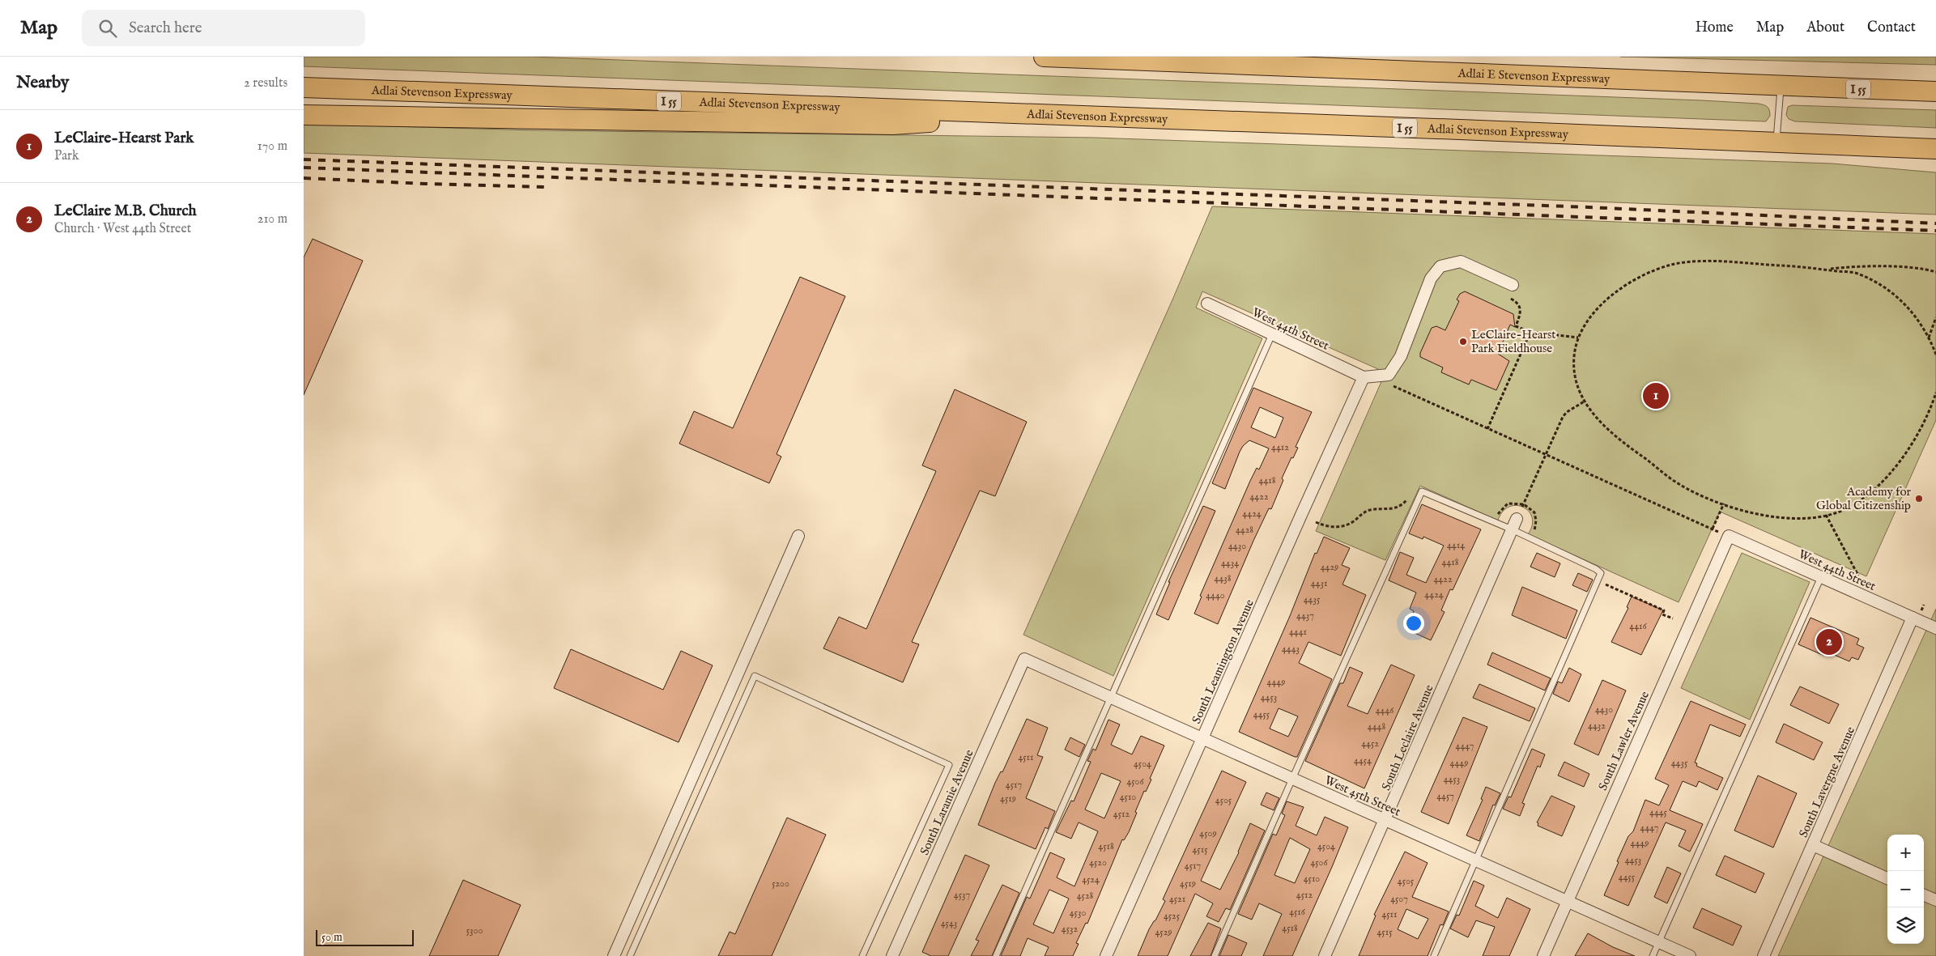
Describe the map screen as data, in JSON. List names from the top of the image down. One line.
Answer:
{"streets":{"highway":["Adlai E Stevenson Expressway","I 55","Adlai Stevenson Expressway"],"street":["West 44th Street","South Leamington Avenue","South Leclaire Avenue","South Lawler Avenue","South Lavergne Avenue","West 45th Street","South Laramie Avenue"]},"crossings":[["Adlai E Stevenson Expressway","I 55"],["I 55","Adlai Stevenson Expressway"],["West 44th Street","South Leamington Avenue"],["West 44th Street","South Lawler Avenue"],["West 44th Street","South Lavergne Avenue"],["South Leamington Avenue","West 45th Street"],["South Leclaire Avenue","West 45th Street"],["South Lawler Avenue","West 45th Street"],["West 45th Street","South Laramie Avenue"]],"places":["LeClaire-Hearst Park Fieldhouse","Academy for Global Citizenship"],"house_numbers":["4412","4418","4422","4424","4428","4414","4430","4418","4434","4429","4438","4422","4431","4424","4440","4435","4437","4416","4441","4443","4449","4453","4430","4446","4455","4432","4448","4452","4447","4511","4454","4449","4435","4504","4453","4506","4517","4457","4510","4519","4505","4445","4512","4447","4509","4449","4518","4504","4515","4453","4520","4506","4517","4455","4510","4524","4505","5200","4519","4537","4512","4528","4521","4507","4516","4530","4511","4525","4543","4518","4532","5300","4529","4515"],"scale_bar":"50 m","page":{"header":"Map","search":"Search here","nav":["Home","Map","About","Contact"],"heading":["Nearby","2 results"],"list":[{"mark":"1","name":"LeClaire-Hearst Park","note":"Park","value":"170 m"},{"mark":"2","name":"LeClaire M.B. Church","note":"Church · West 44th Street","value":"210 m"}],"pins":["1","2"],"map_buttons":["+","−"],"scale":"50 m"}}
